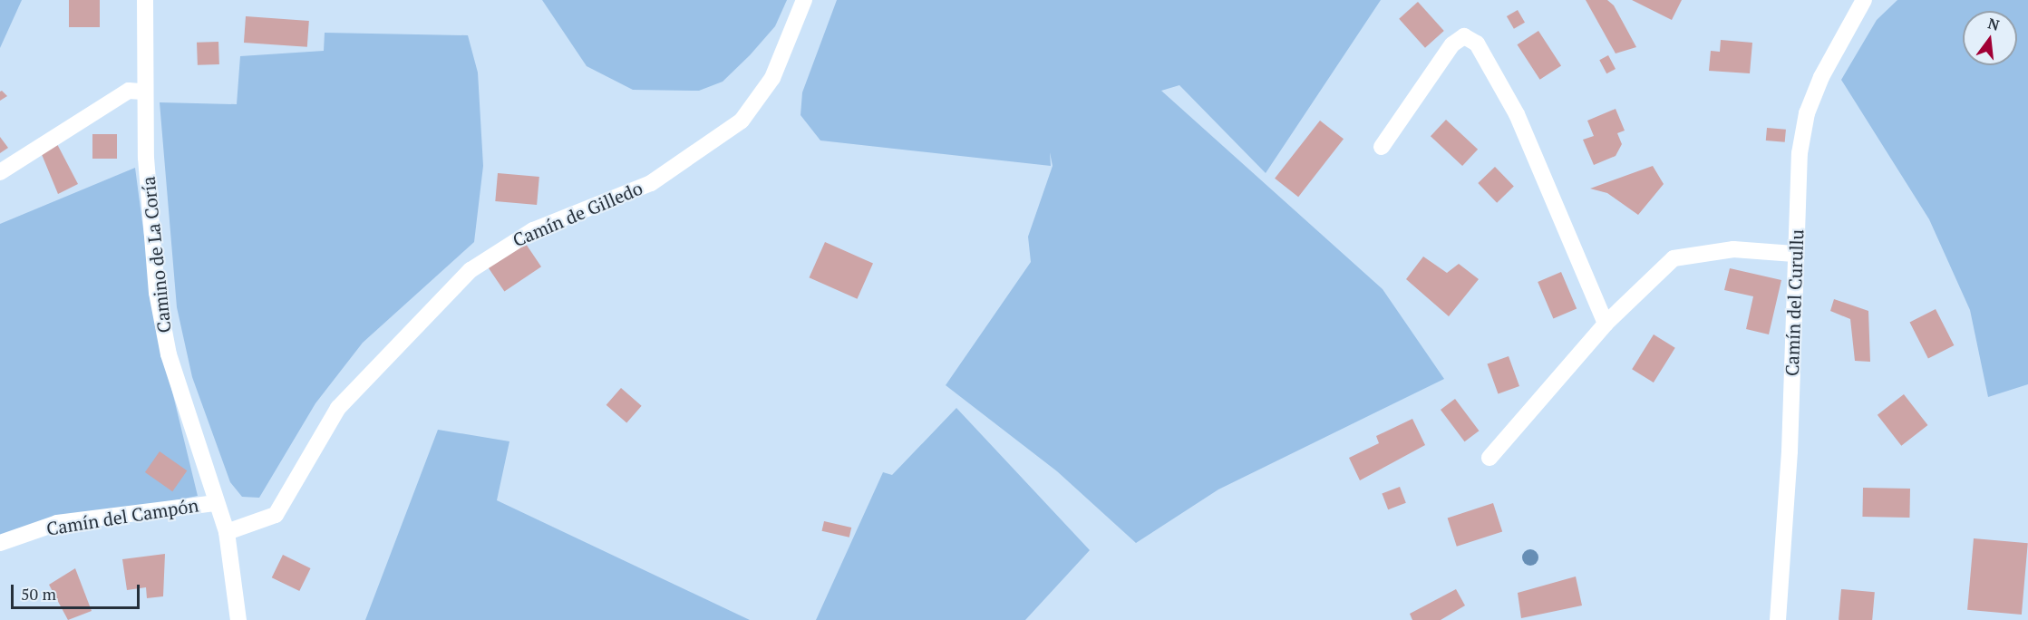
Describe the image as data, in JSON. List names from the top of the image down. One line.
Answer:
{"streets":{"street":["Camín de Gilledo","Camino de La Coría","Camín del Curullu","Camín del Campón"]},"crossings":[["Camín de Gilledo","Camino de La Coría"],["Camino de La Coría","Camín del Campón"]],"scale_bar":"50 m","north":"top"}
